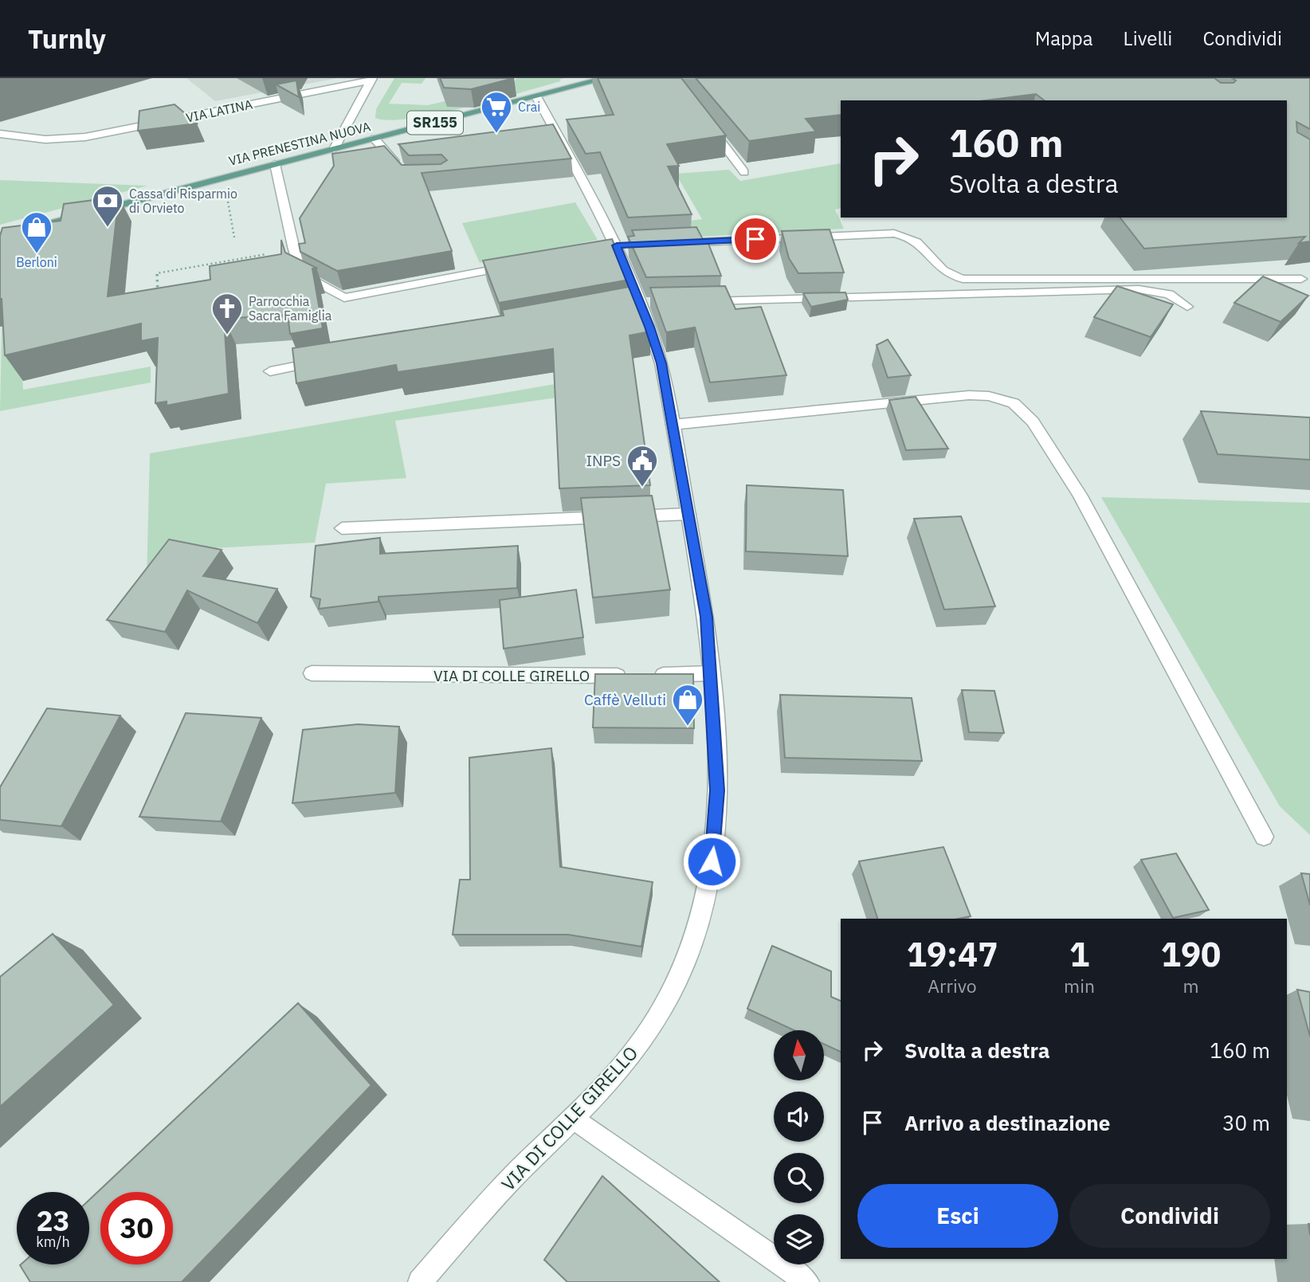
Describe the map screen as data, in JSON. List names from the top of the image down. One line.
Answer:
{"streets":{"main road":["SR155","VIA PRENESTINA NUOVA"],"street":["VIA LATINA","VIA DI COLLE GIRELLO"]},"crossings":[["VIA PRENESTINA NUOVA","VIA DI COLLE GIRELLO"]],"places":{"supermarket":["Crai"],"bank":["Cassa di Risparmio di Orvieto"],"shop":["Berloni","Caffè Velluti"],"church":["Parrocchia Sacra Famiglia"],"public building":["INPS"]},"north":"top","page":{"header":"Turnly","nav":["Mappa","Livelli","Condividi"],"turn":["160 m","Svolta a destra"],"eta":["19:47","Arrivo","1","min","190","m"],"list":[{"name":"Svolta a destra","value":"160 m"},{"name":"Arrivo a destinazione","value":"30 m"}],"buttons":["Esci","Condividi"],"speed":"23 km/h","limit":"30"}}
